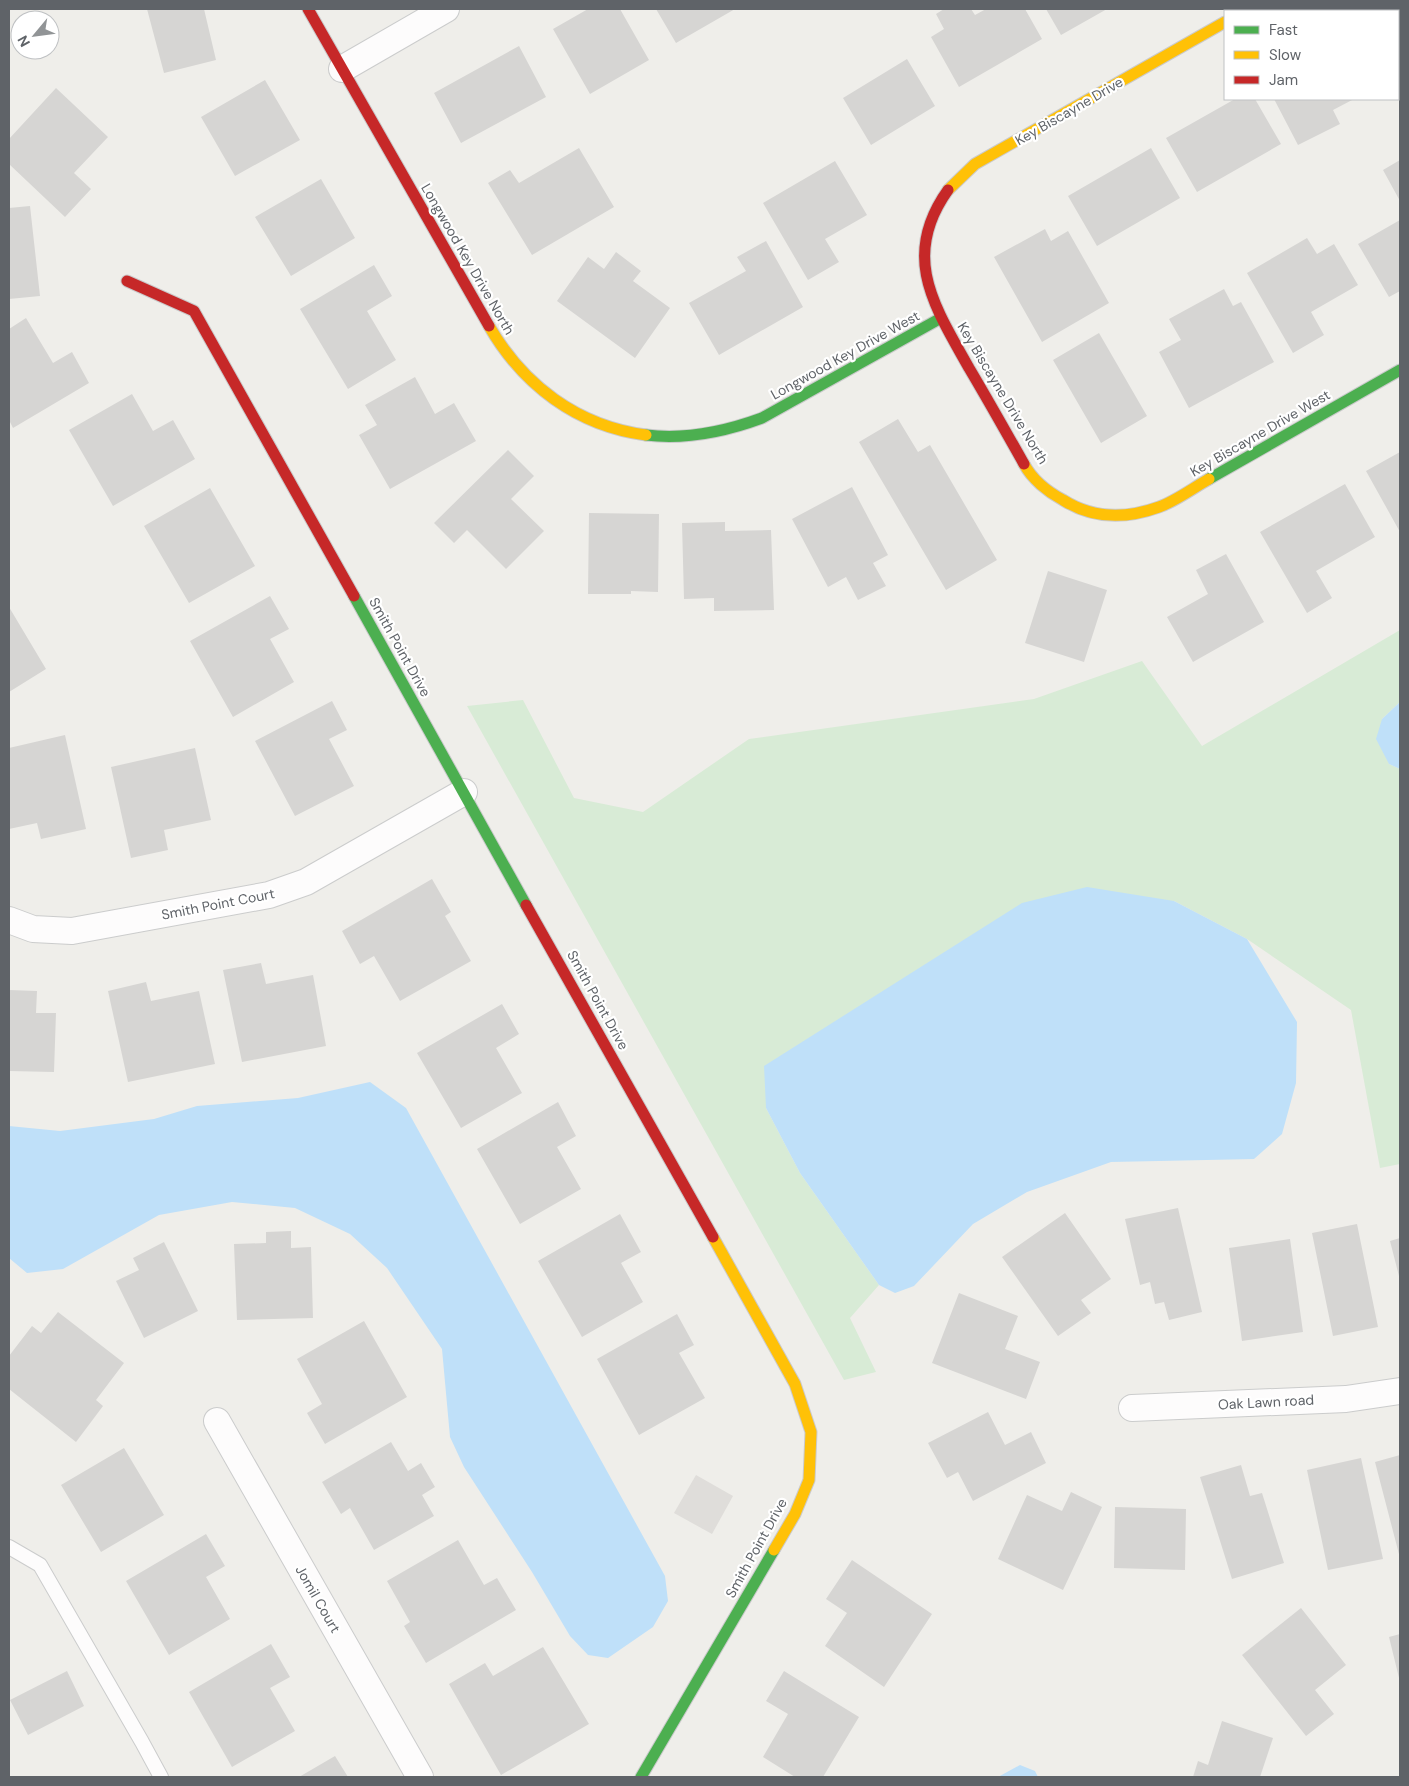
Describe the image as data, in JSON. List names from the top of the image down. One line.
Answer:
{"streets":{"street":["Key Biscayne Drive","Longwood Key Drive North","Longwood Key Drive West","Key Biscayne Drive North","Key Biscayne Drive West","Smith Point Drive","Smith Point Court","Oak Lawn road","Jomil Court"]},"crossings":[["Key Biscayne Drive","Key Biscayne Drive North"],["Longwood Key Drive North","Longwood Key Drive West"],["Longwood Key Drive West","Key Biscayne Drive North"],["Key Biscayne Drive North","Key Biscayne Drive West"],["Smith Point Drive","Smith Point Court"]],"legend":["Fast","Slow","Jam"],"north":"bottom left"}
